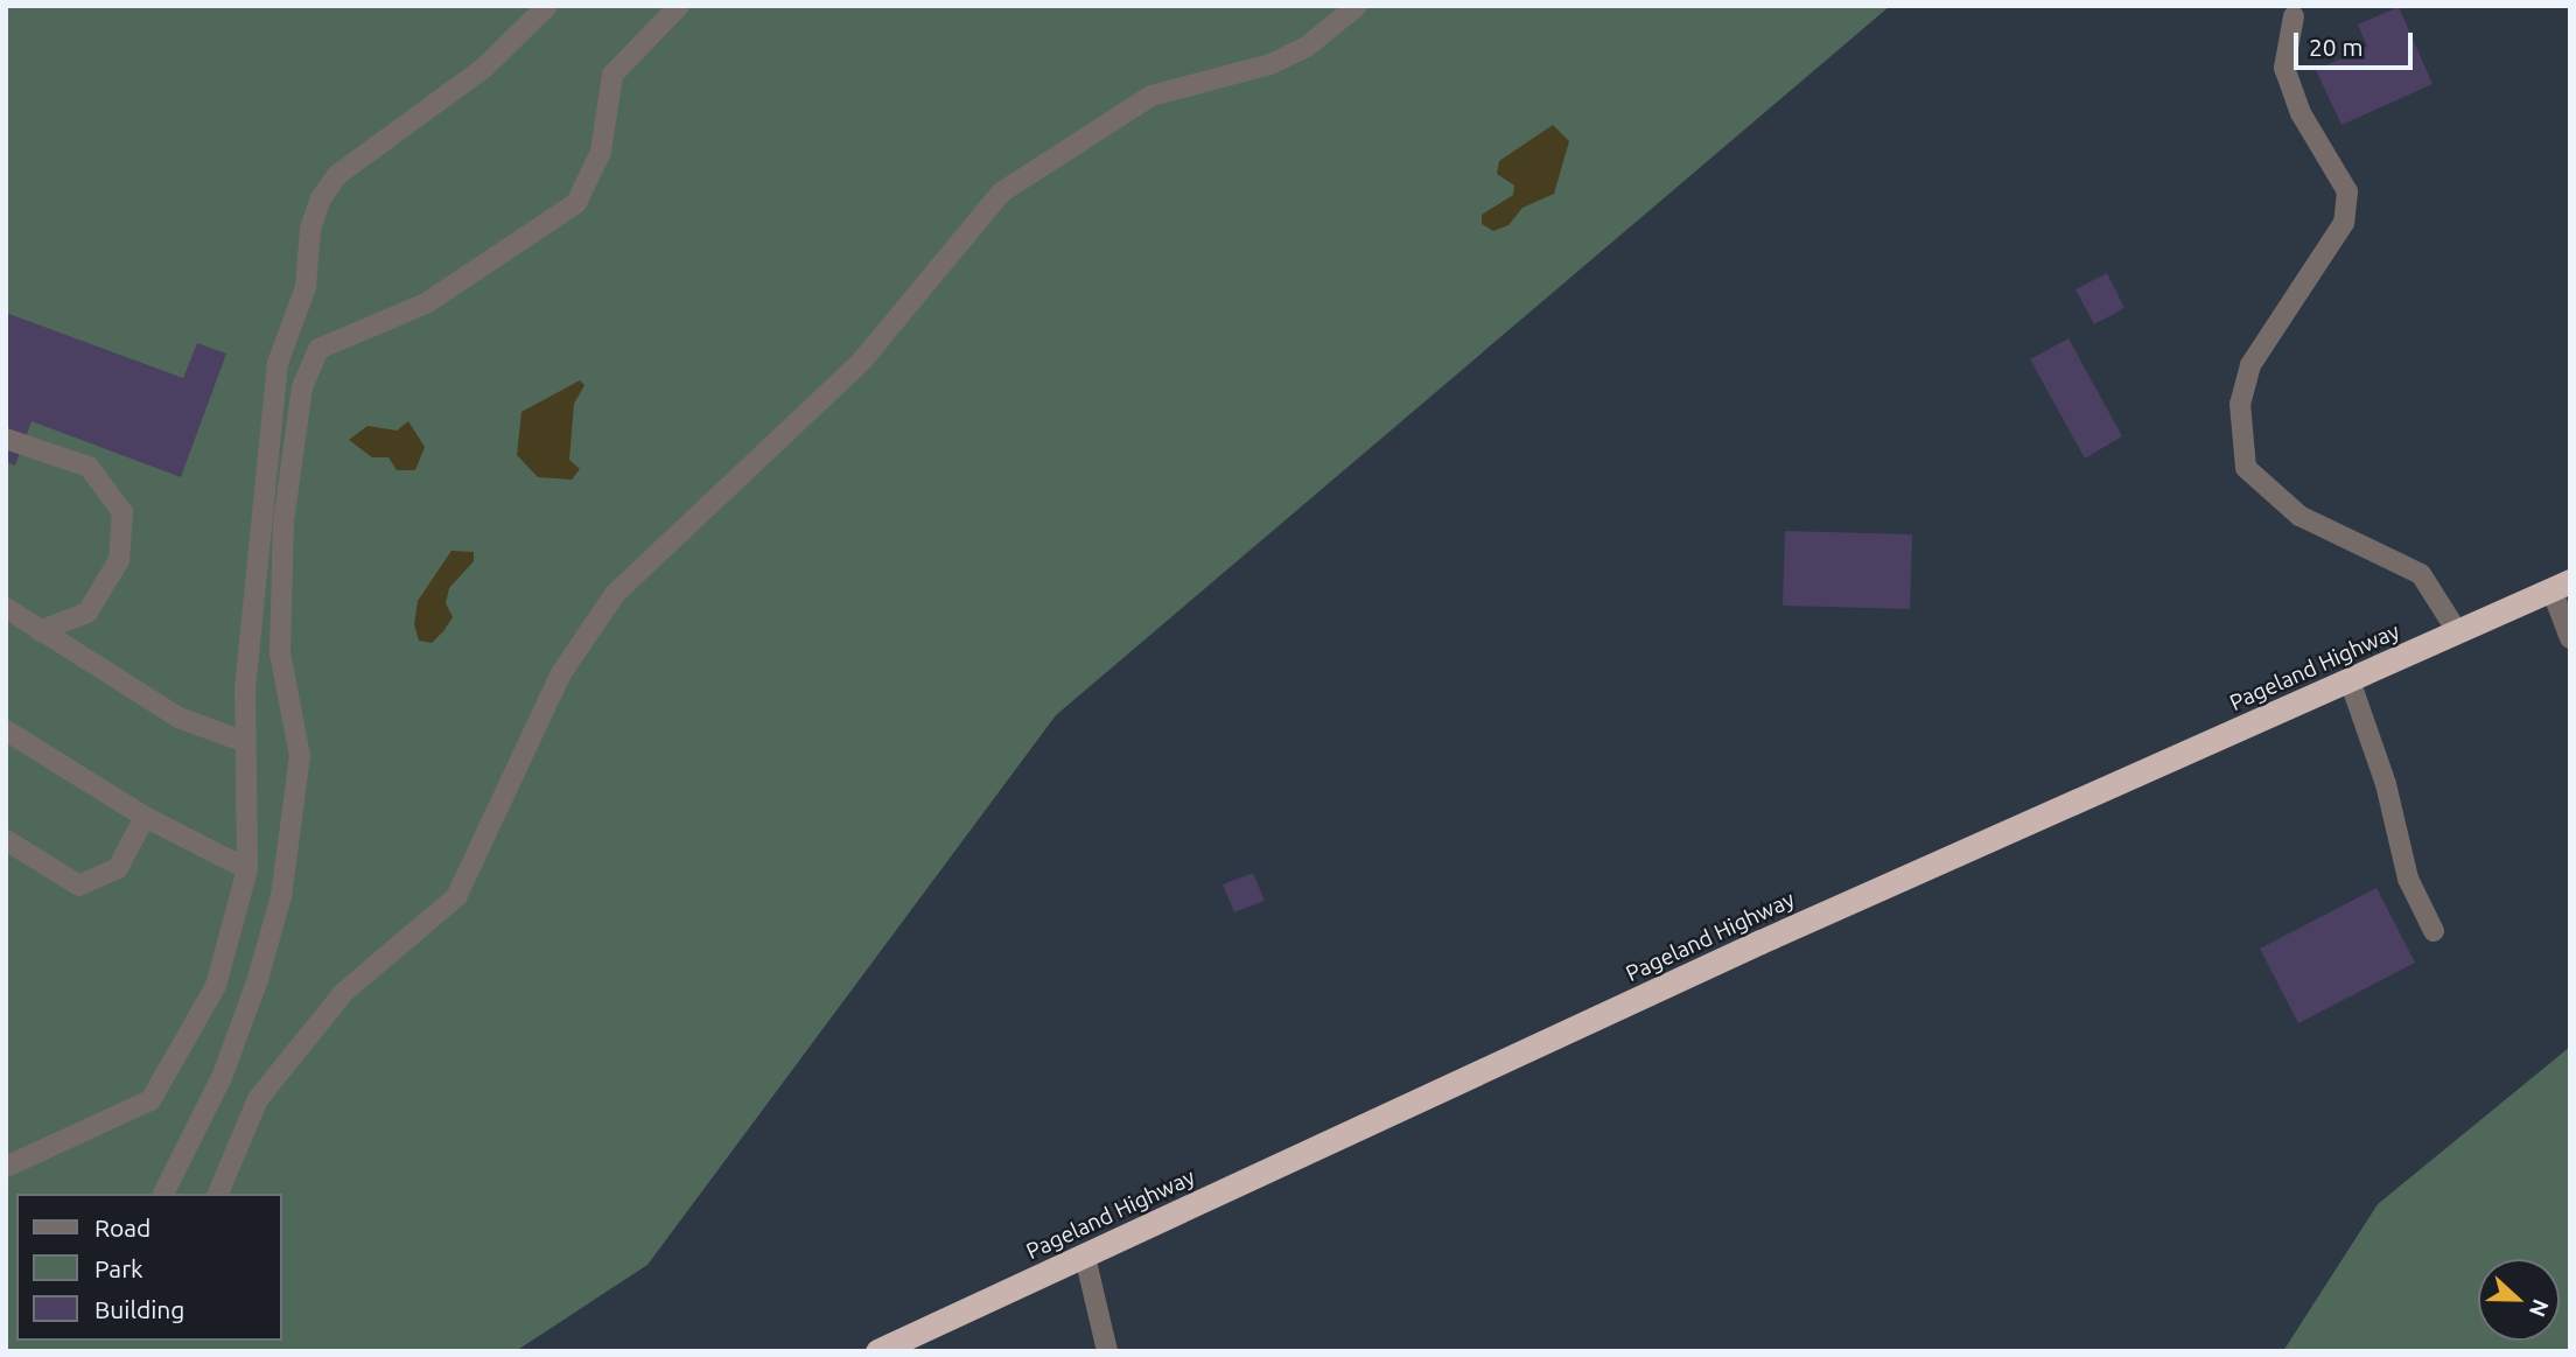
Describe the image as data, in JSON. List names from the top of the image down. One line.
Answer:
{"streets":{"highway":["Pageland Highway"]},"legend":["Road","Park","Building"],"scale_bar":"20 m","north":"right"}
